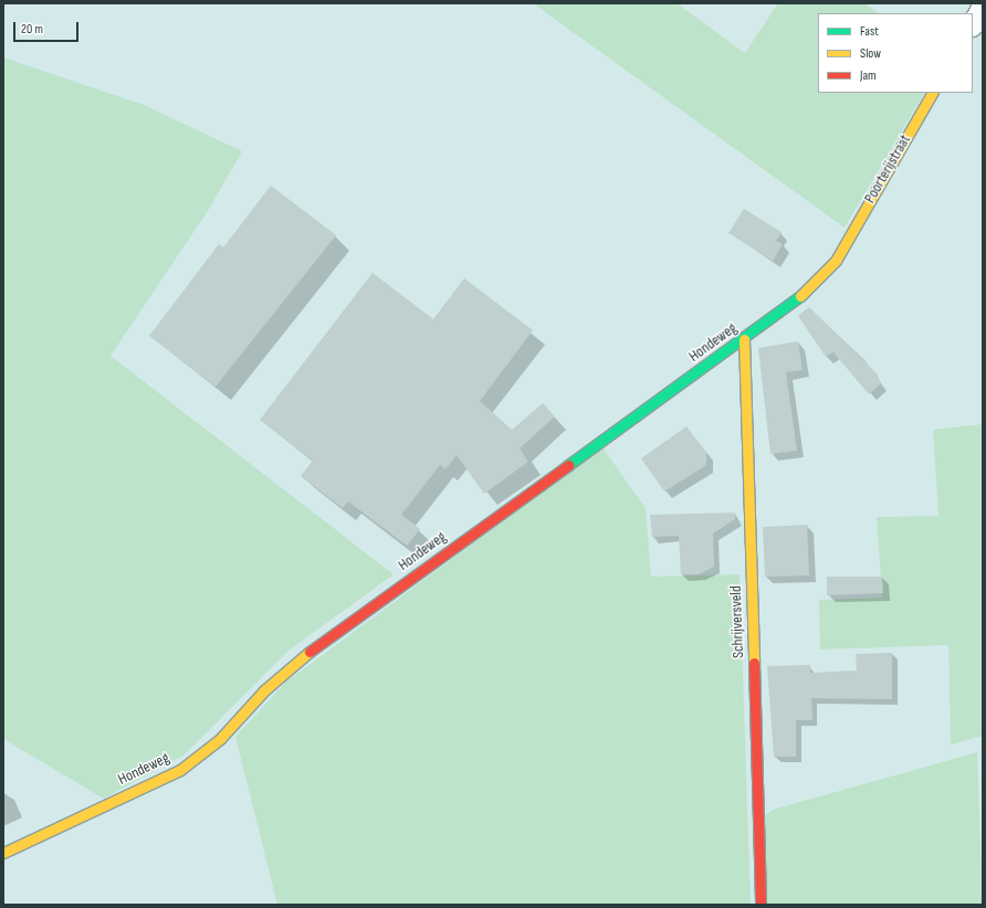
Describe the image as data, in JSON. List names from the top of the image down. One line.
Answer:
{"streets":{"street":["Poorterijstraat","Hondeweg","Schrijversveld"]},"crossings":[["Poorterijstraat","Hondeweg"],["Hondeweg","Schrijversveld"]],"legend":["Fast","Slow","Jam"],"scale_bar":"20 m"}
